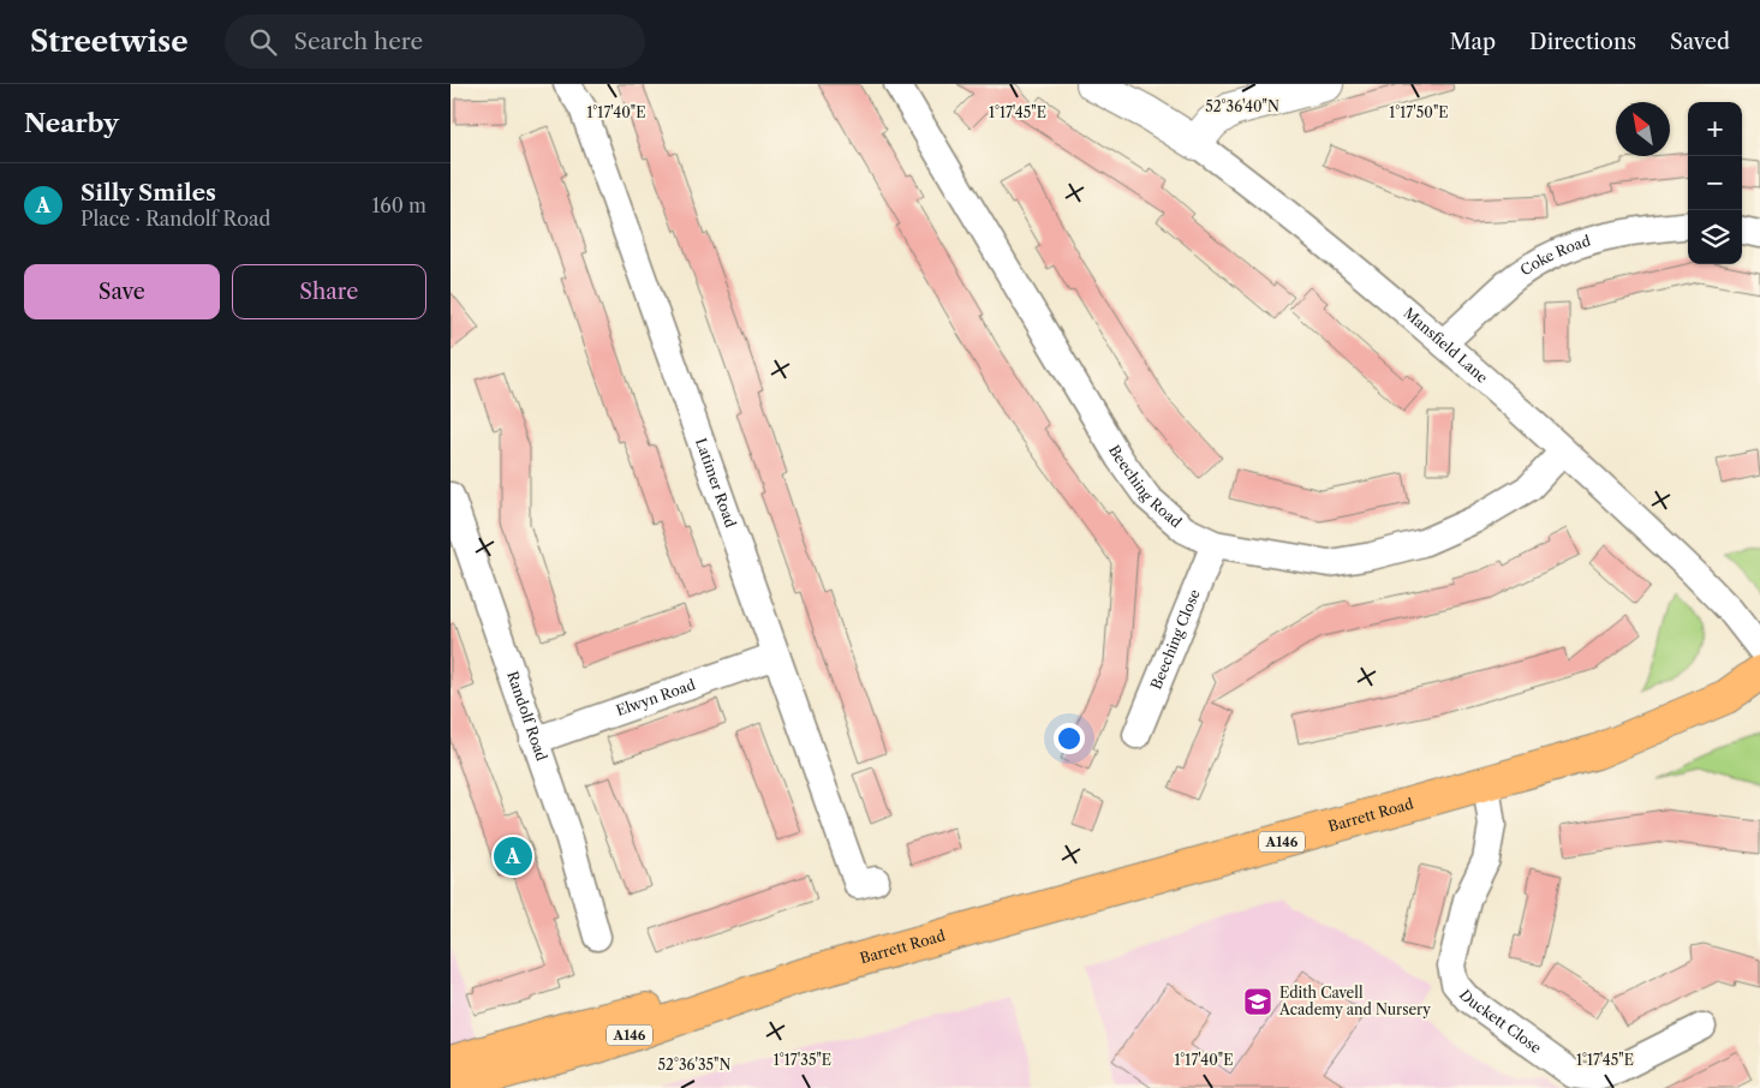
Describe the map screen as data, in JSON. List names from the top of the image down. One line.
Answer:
{"streets":{"highway":["Barrett Road","A146"],"street":["Coke Road","Mansfield Lane","Latimer Road","Beeching Road","Beeching Close","Elwyn Road","Randolf Road","Duckett Close"]},"crossings":[["Coke Road","Mansfield Lane"],["Mansfield Lane","Beeching Road"],["Latimer Road","Elwyn Road"],["Beeching Road","Beeching Close"],["Elwyn Road","Randolf Road"],["Barrett Road","Duckett Close"]],"places":{"school or university":["Edith Cavell Academy and Nursery"]},"north":"top left","page":{"header":"Streetwise","search":"Search here","nav":["Map","Directions","Saved"],"heading":"Nearby","map_buttons":["+","−"],"list":[{"mark":"A","name":"Silly Smiles","note":"Place · Randolf Road","value":"160 m"}],"buttons":["Save","Share"],"pins":"A"},"coordinates":["52°36'40\"N","1°17'40\"E","1°17'45\"E","1°17'50\"E","1°17'35\"E","52°36'35\"N"]}
